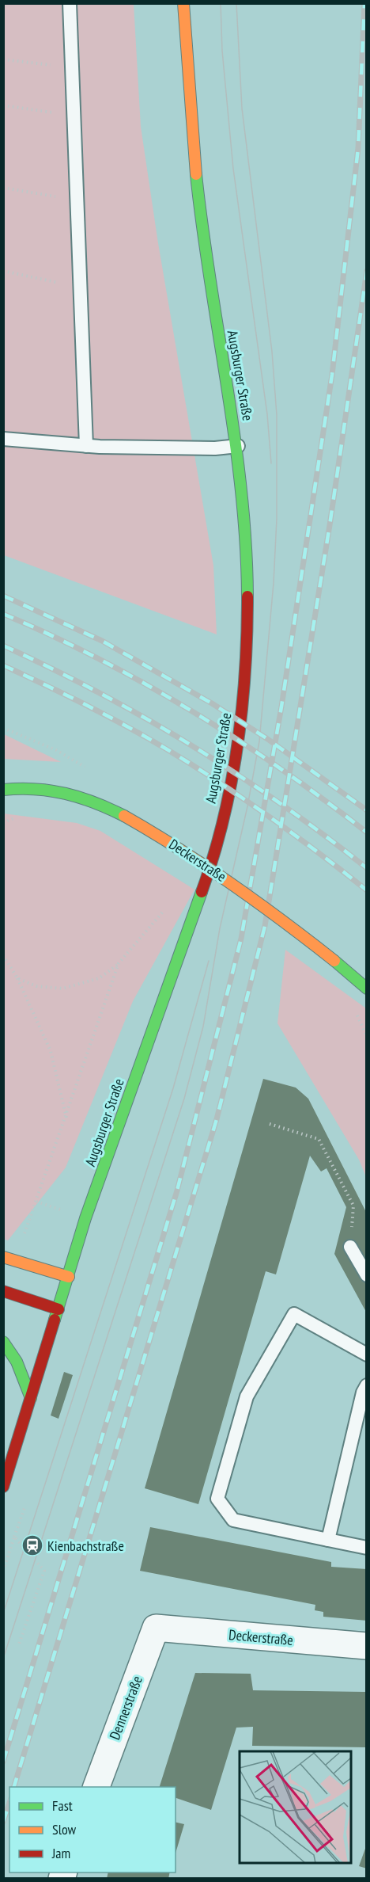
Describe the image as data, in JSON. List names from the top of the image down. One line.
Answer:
{"streets":{"main road":["Augsburger Straße","Deckerstraße"],"street":["Dennerstraße"]},"crossings":[["Deckerstraße","Dennerstraße"]],"places":{"station":["Kienbachstraße"]},"legend":["Fast","Slow","Jam"]}
